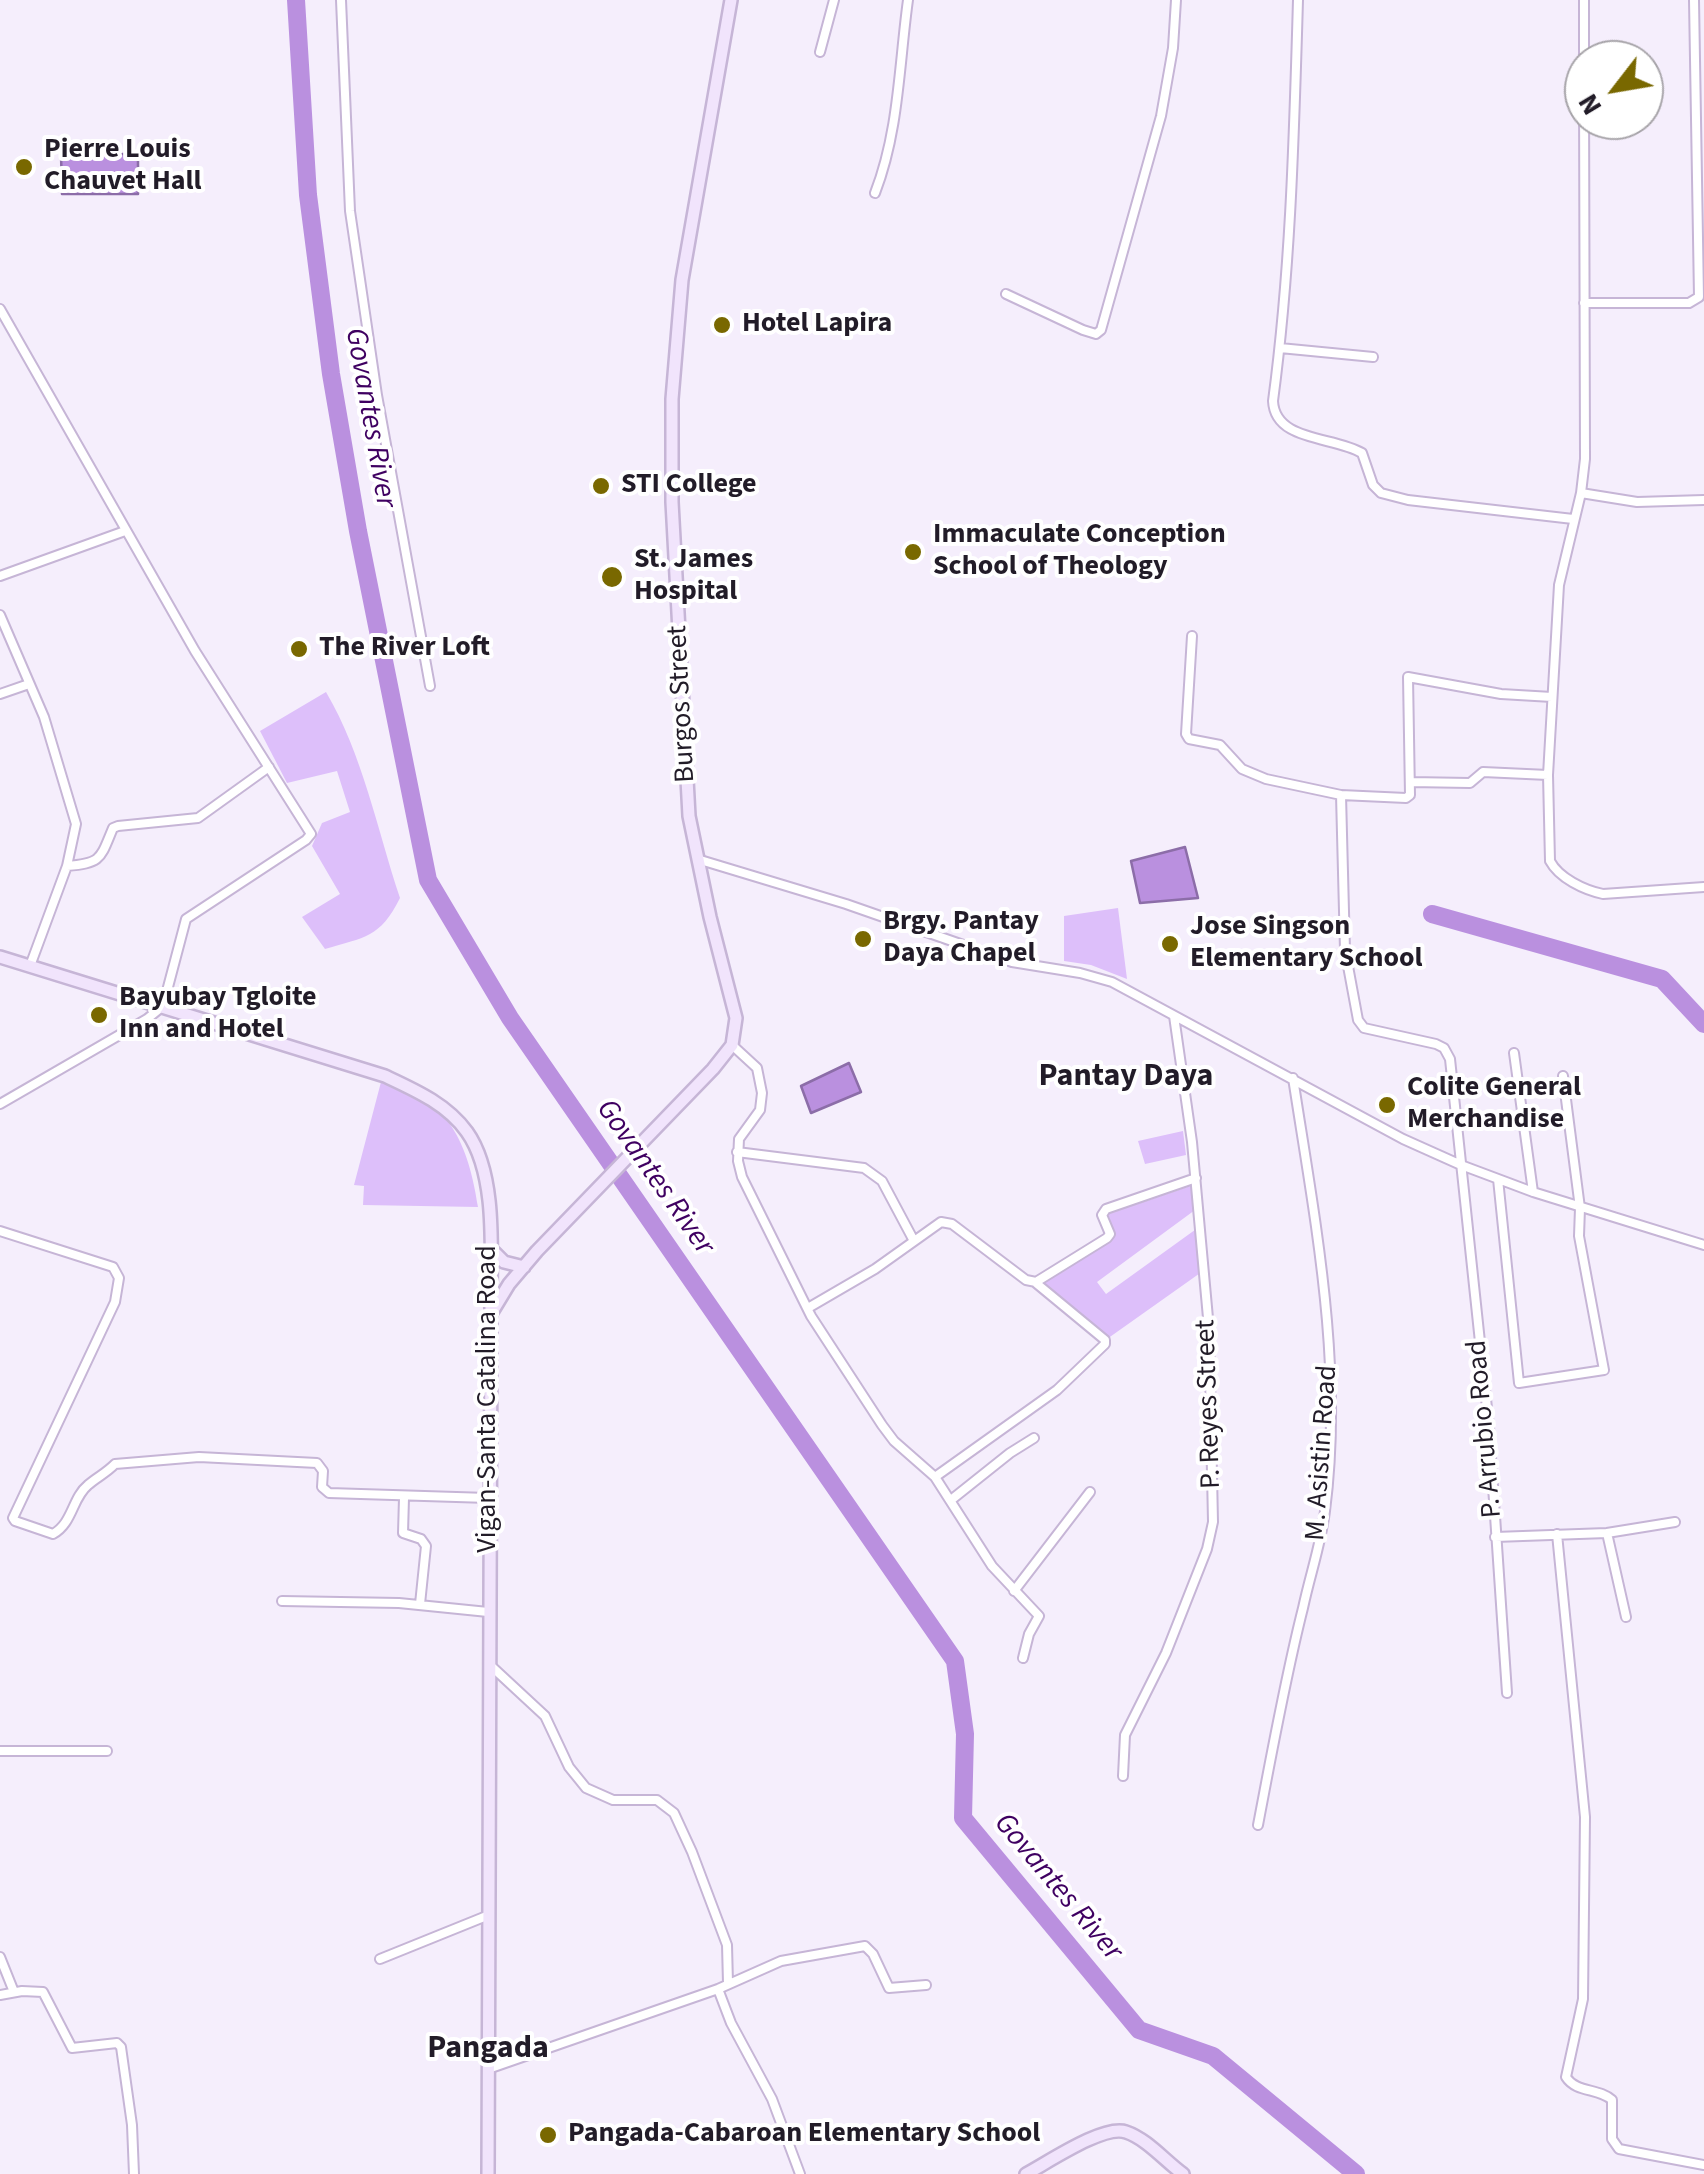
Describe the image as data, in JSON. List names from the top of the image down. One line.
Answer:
{"streets":{"main road":["Burgos Street","Vigan-Santa Catalina Road"],"street":["P. Reyes Street","P. Arrubio Road","M. Asistin Road"]},"districts":["Pantay Daya","Pangada"],"water":["Govantes River"],"places":["Pierre Louis Chauvet Hall","Hotel Lapira","STI College","Immaculate Conception School of Theology","St. James Hospital","The River Loft","Brgy. Pantay Daya Chapel","Jose Singson Elementary School","Bayubay Tgloite Inn and Hotel","Colite General Merchandise","Pangada-Cabaroan Elementary School"],"north":"bottom left"}
